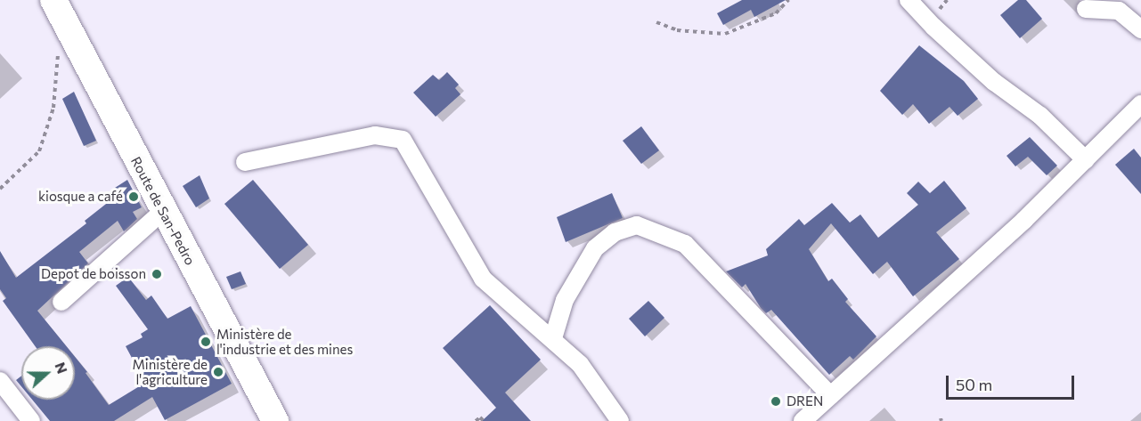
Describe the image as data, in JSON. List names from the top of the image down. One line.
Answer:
{"streets":{"main road":["Route de San-Pedro"]},"places":["kiosque a café","Depot de boisson","Ministère de l'industrie et des mines","Ministère de l'agriculture","DREN"],"scale_bar":"50 m","north":"right"}
